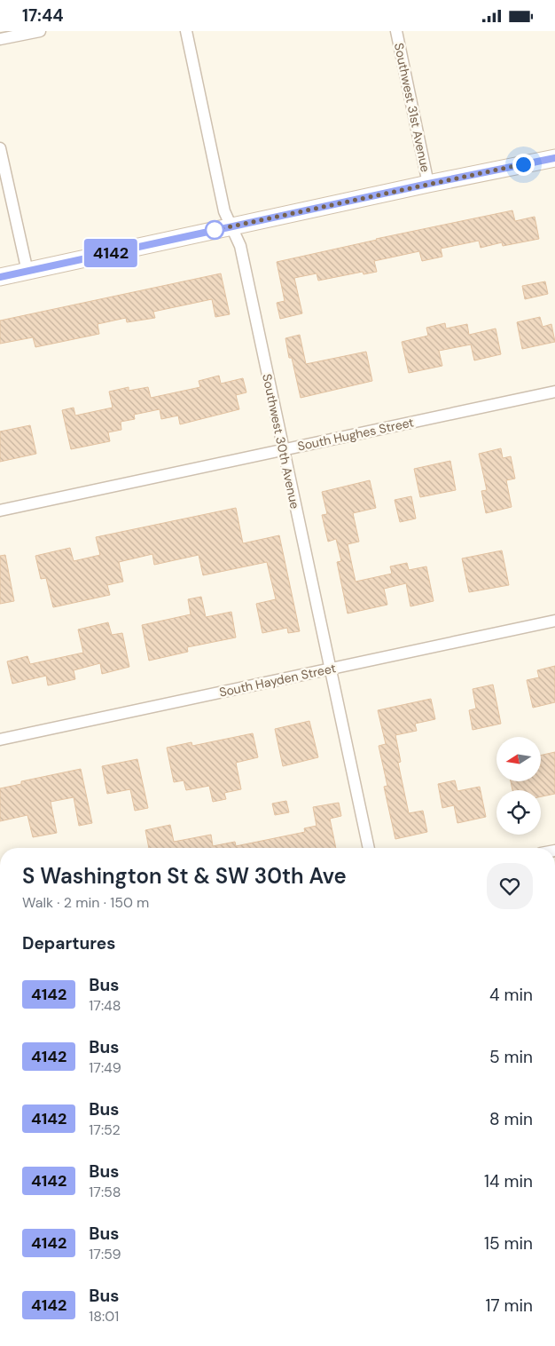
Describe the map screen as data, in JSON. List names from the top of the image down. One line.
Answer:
{"streets":{"street":["Southwest 31st Avenue","South Hughes Street","Southwest 30th Avenue","South Hayden Street"]},"crossings":[["South Hughes Street","Southwest 30th Avenue"],["Southwest 30th Avenue","South Hayden Street"]],"lines":["bus line 4142"],"north":"left","page":{"status":"17:44","on_map":"4142","heading":[["S Washington St & SW 30th Ave","Walk · 2 min · 150 m"],"Departures"],"list":[{"mark":"4142","name":"Bus","note":"17:48","value":"4 min"},{"mark":"4142","name":"Bus","note":"17:49","value":"5 min"},{"mark":"4142","name":"Bus","note":"17:52","value":"8 min"},{"mark":"4142","name":"Bus","note":"17:58","value":"14 min"},{"mark":"4142","name":"Bus","note":"17:59","value":"15 min"},{"mark":"4142","name":"Bus","note":"18:01","value":"17 min"}]}}
